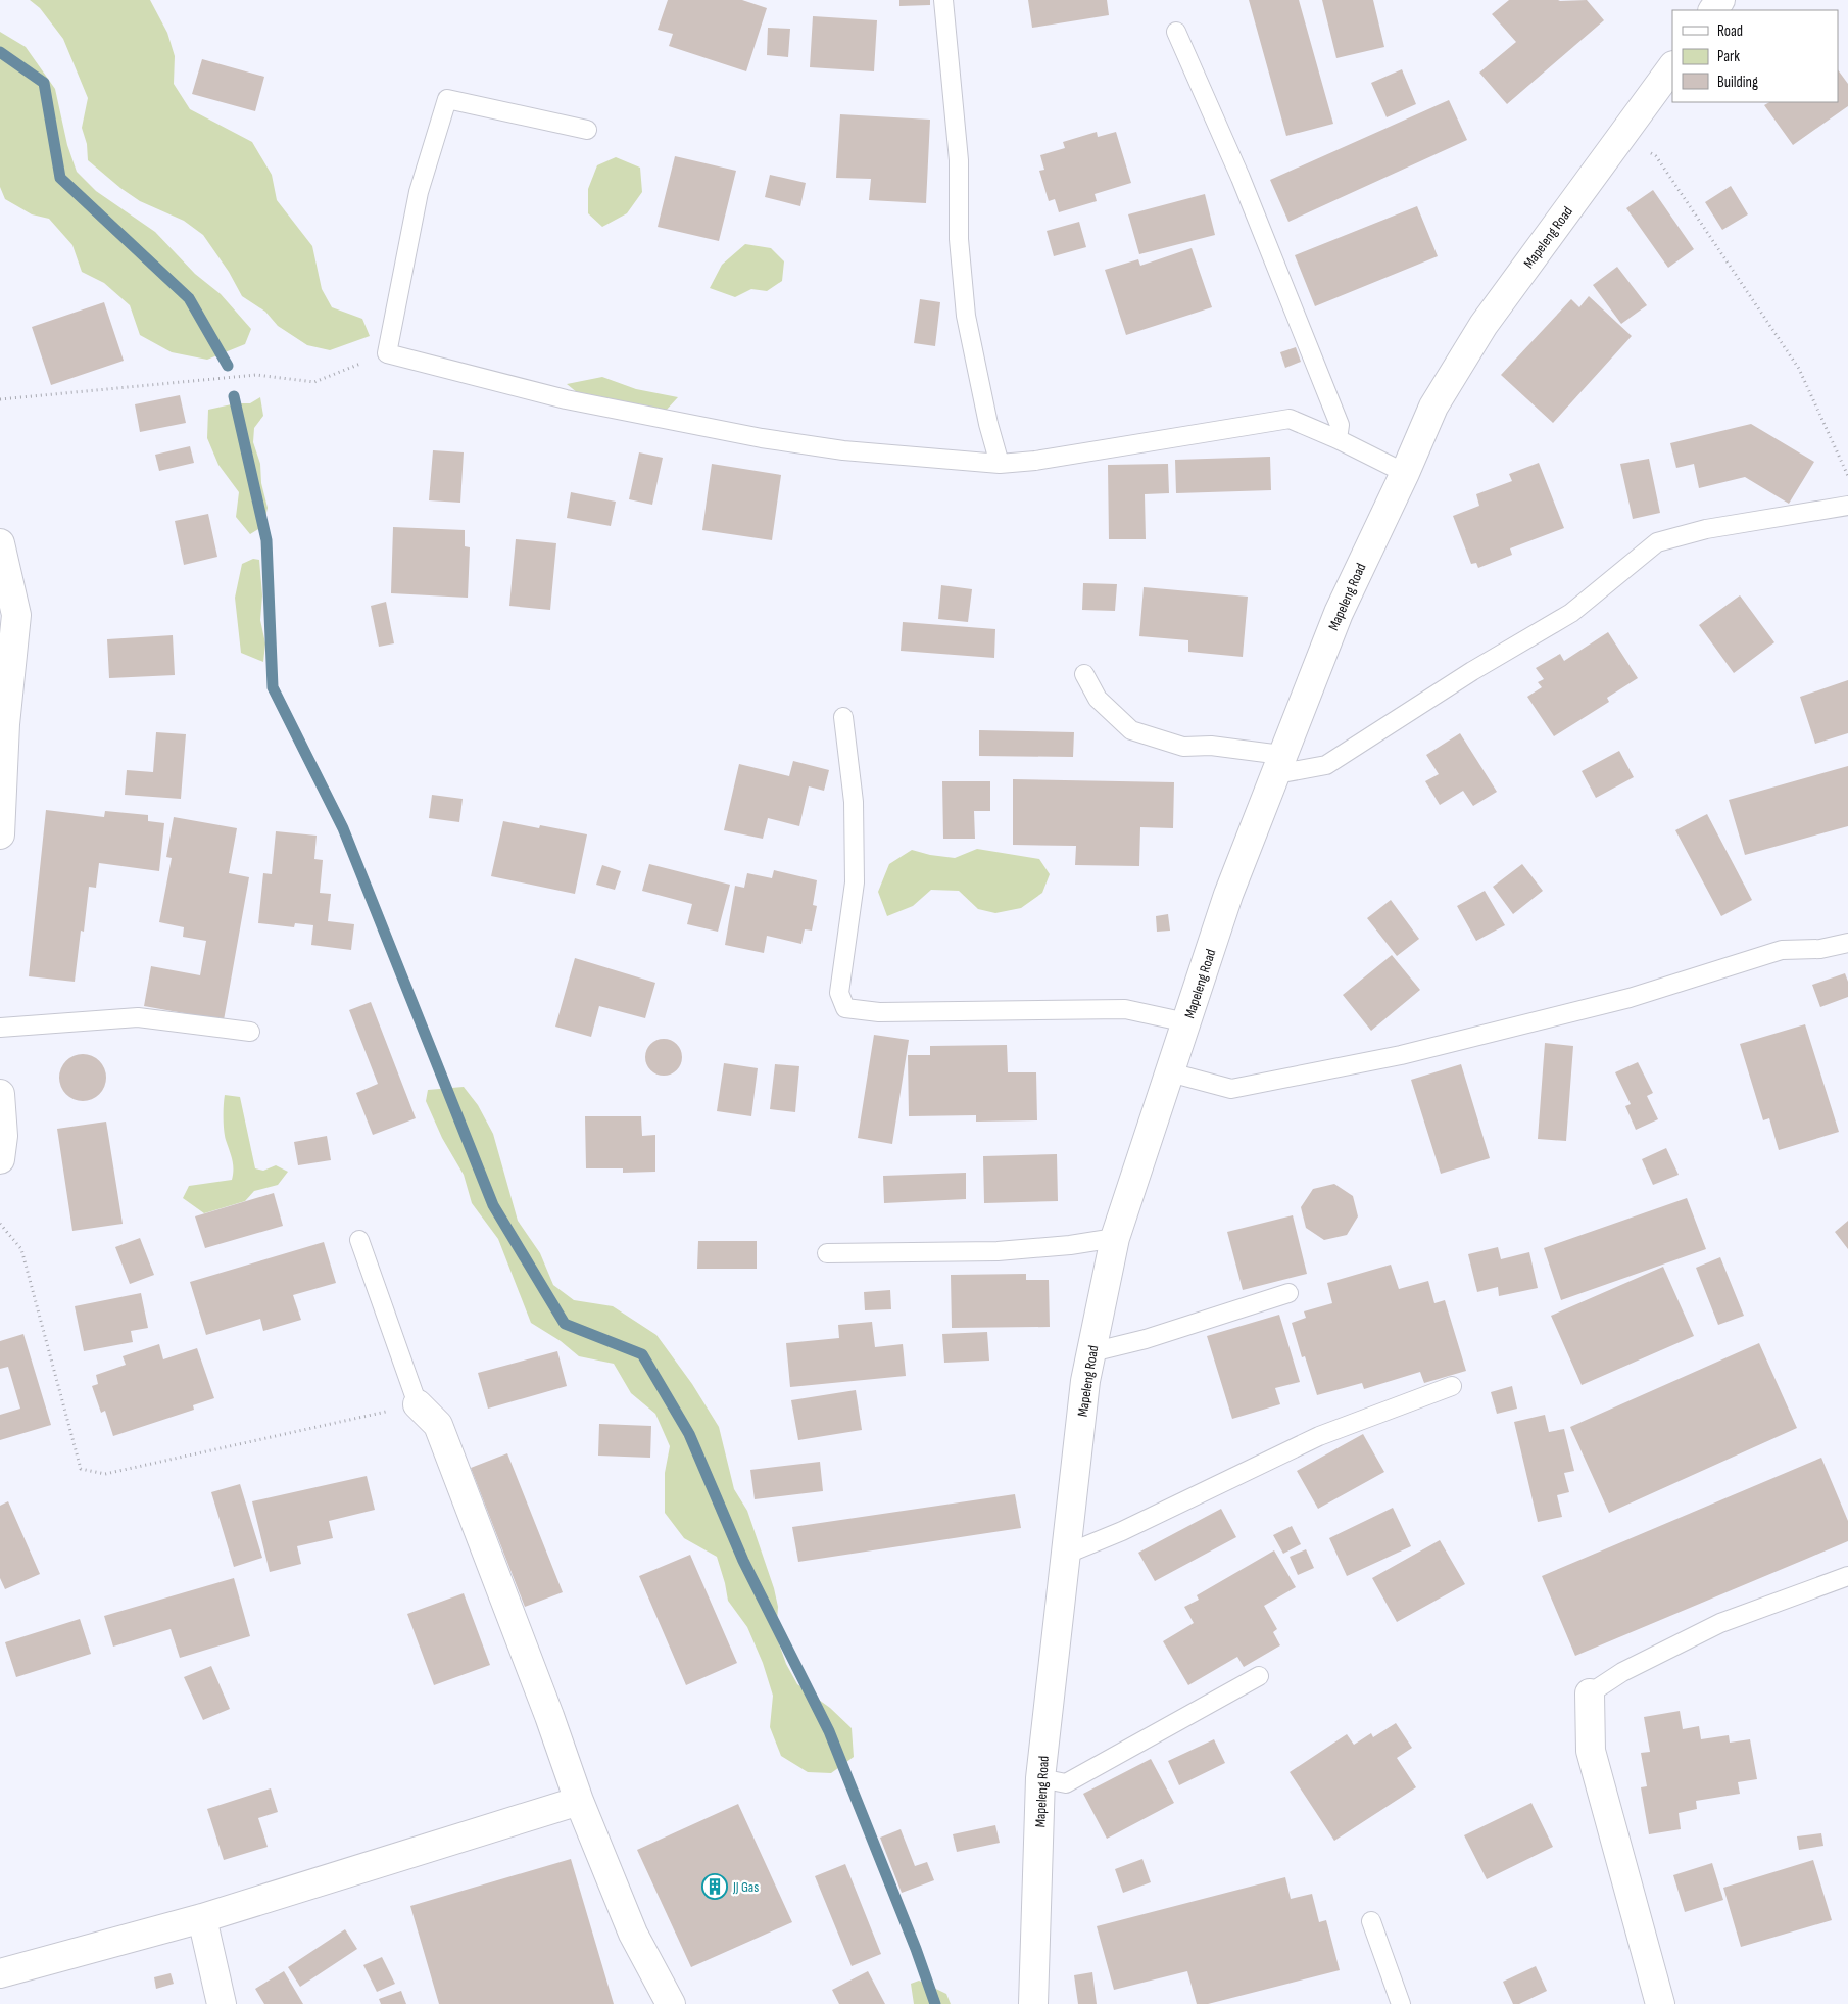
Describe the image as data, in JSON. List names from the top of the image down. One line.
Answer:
{"streets":{"street":["Mapeleng Road"]},"places":{"building":["JJ Gas"]},"legend":["Road","Park","Building"]}
